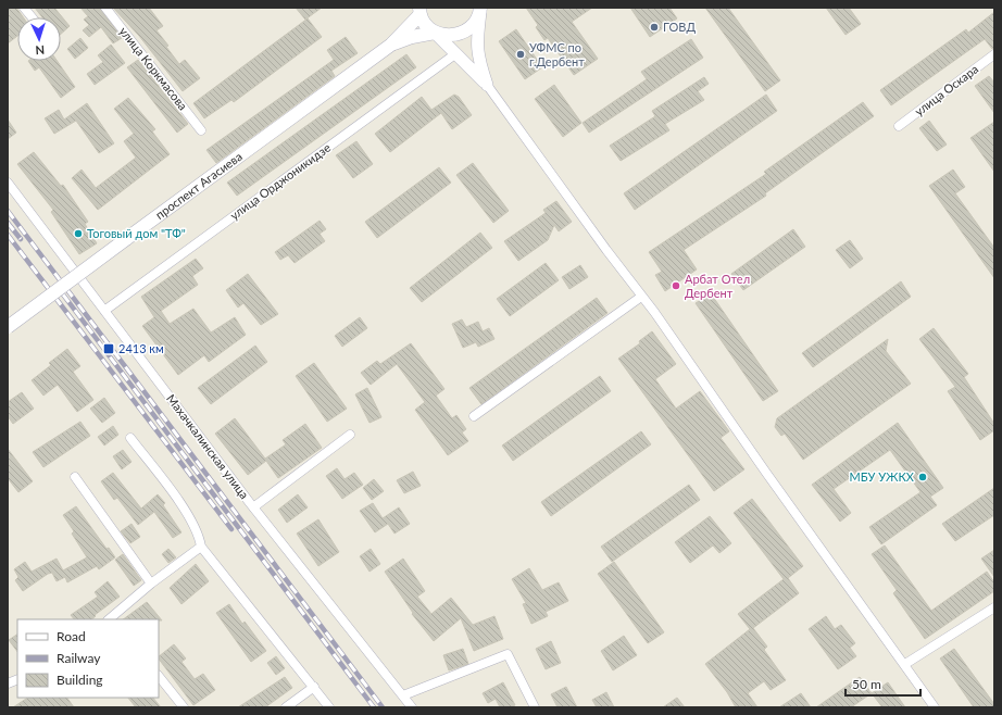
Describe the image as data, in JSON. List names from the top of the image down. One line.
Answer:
{"streets":{"main road":["проспект Агасиева"],"street":["улица Коркмасова","улица Оскара","улица Орджоникидзе","Махачкалинская улица"]},"crossings":[["улица Орджоникидзе","Махачкалинская улица"]],"places":{"other":["ГОВД","УФМС по г.Дербент","Тоговый дом \"ТФ\"","Арбат Отел Дербент","МБУ УЖКХ"],"transit":["2413 км"]},"legend":["Road","Railway","Building"],"scale_bar":"50 m","north":"bottom"}
